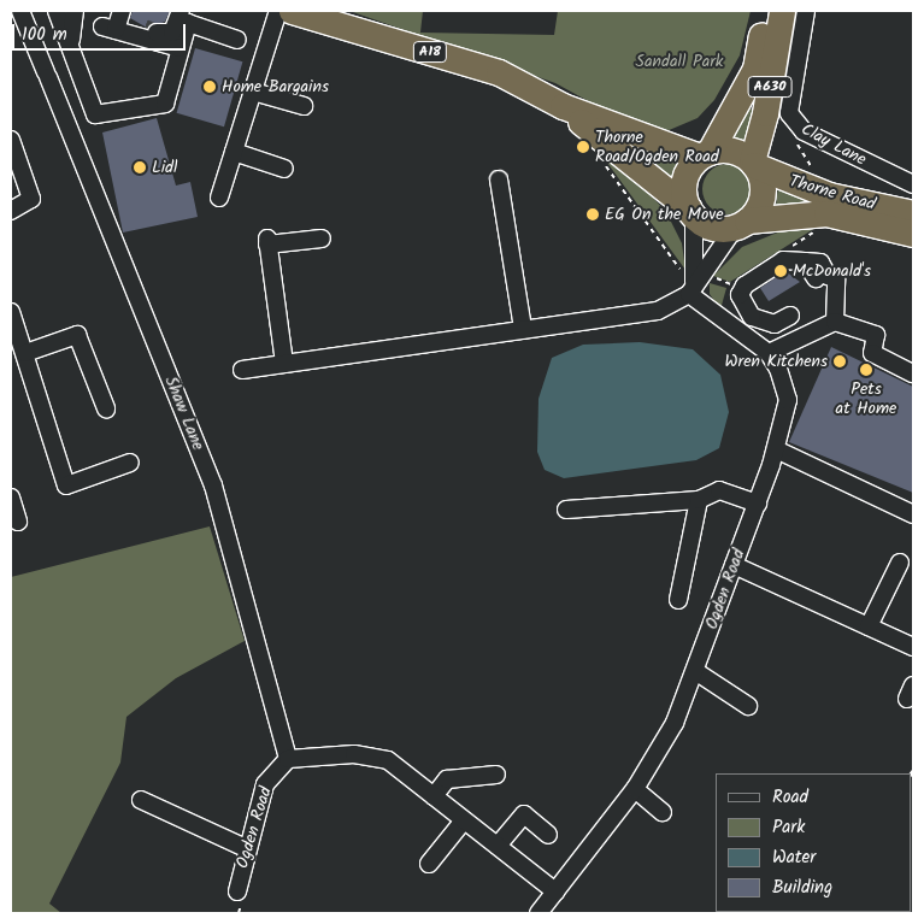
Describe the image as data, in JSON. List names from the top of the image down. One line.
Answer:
{"streets":{"highway":["A18","A630","Thorne Road"],"street":["Clay Lane","Shaw Lane","Ogden Road"]},"crossings":[["A18","A630"],["A18","Thorne Road"],["A630","Thorne Road"],["Shaw Lane","Ogden Road"]],"parks":["Sandall Park"],"places":["Home Bargains","Thorne Road/Ogden Road","Lidl","EG On the Move","McDonald's","Wren Kitchens","Pets at Home"],"legend":["Road","Park","Water","Building"],"scale_bar":"100 m"}
